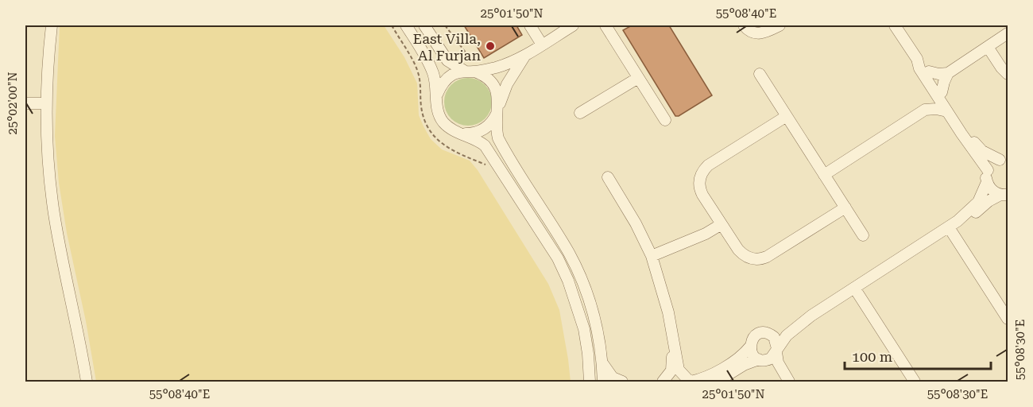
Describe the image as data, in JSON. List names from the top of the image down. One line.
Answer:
{"places":["East Villa, Al Furjan"],"scale_bar":"100 m","coordinates":["25°01'50\"N","55°08'40\"E","25°02'00\"N","55°08'30\"E"]}
